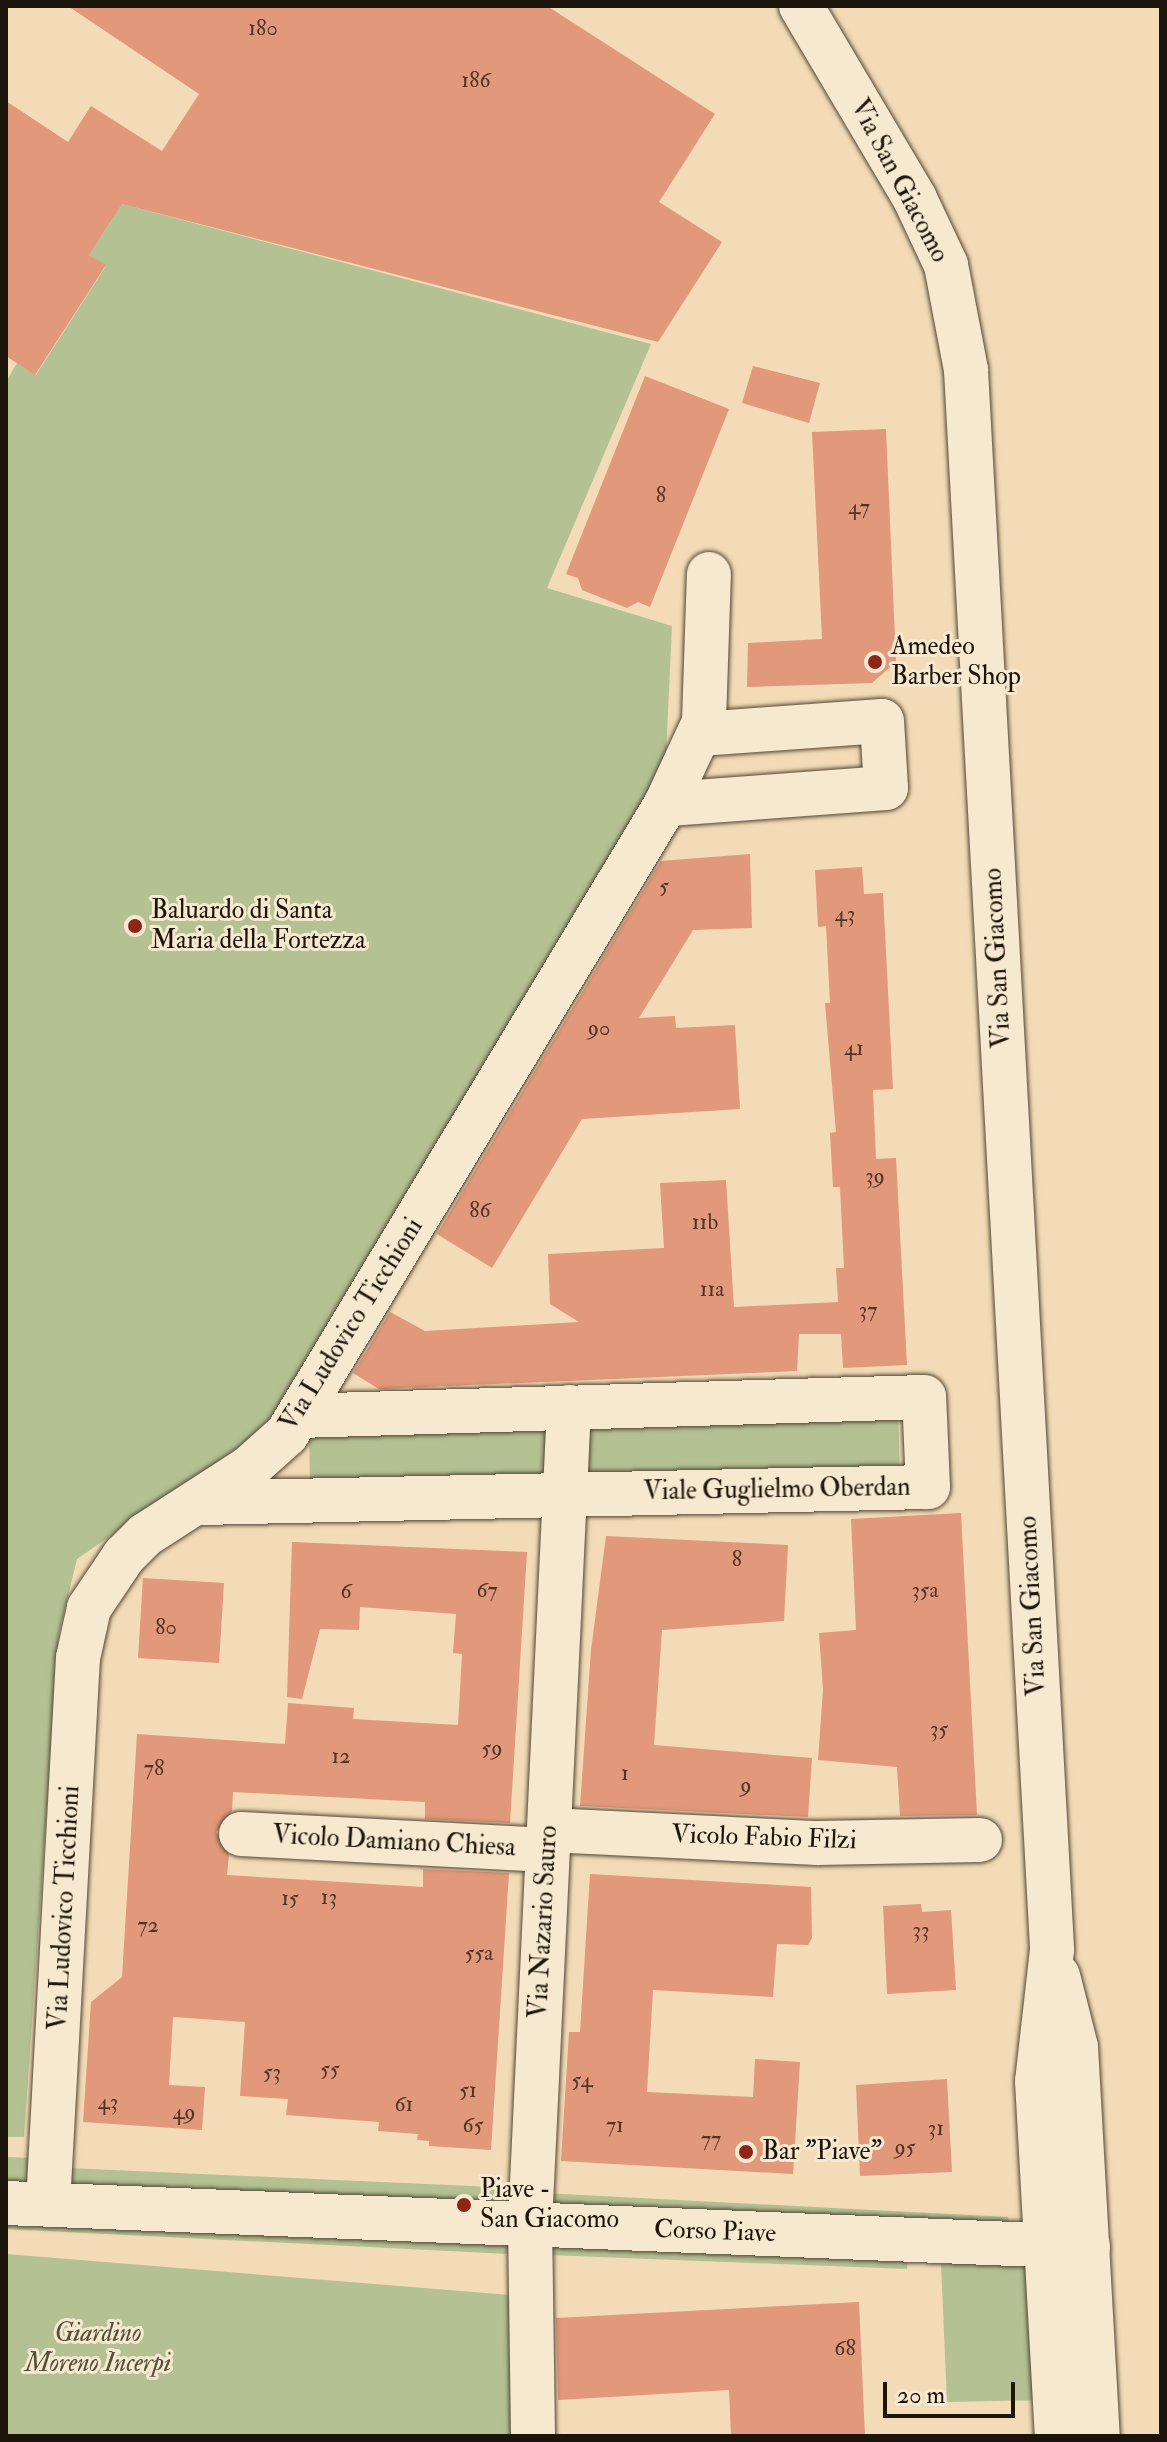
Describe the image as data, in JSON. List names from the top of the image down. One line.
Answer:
{"streets":{"street":["Via San Giacomo","Via Ludovico Ticchioni","Viale Guglielmo Oberdan","Vicolo Fabio Filzi","Vicolo Damiano Chiesa","Via Nazario Sauro","Corso Piave"]},"crossings":[["Via San Giacomo","Corso Piave"],["Via Ludovico Ticchioni","Viale Guglielmo Oberdan"],["Via Ludovico Ticchioni","Corso Piave"],["Viale Guglielmo Oberdan","Via Nazario Sauro"],["Vicolo Fabio Filzi","Vicolo Damiano Chiesa"],["Vicolo Fabio Filzi","Via Nazario Sauro"],["Vicolo Damiano Chiesa","Via Nazario Sauro"],["Via Nazario Sauro","Corso Piave"]],"parks":["Giardino Moreno Incerpi"],"places":["Amedeo Barber Shop","Baluardo di Santa Maria della Fortezza","Bar \"Piave\"","Piave - San Giacomo"],"house_numbers":["180","186","8","47","5","43","90","41","39","86","11b","11a","37","8","67","35a","6","80","35","59","12","78","1","9","13","15","72","33","55a","55","53","54","51","43","61","49","65","71","31","77","95","68"],"scale_bar":"20 m"}
